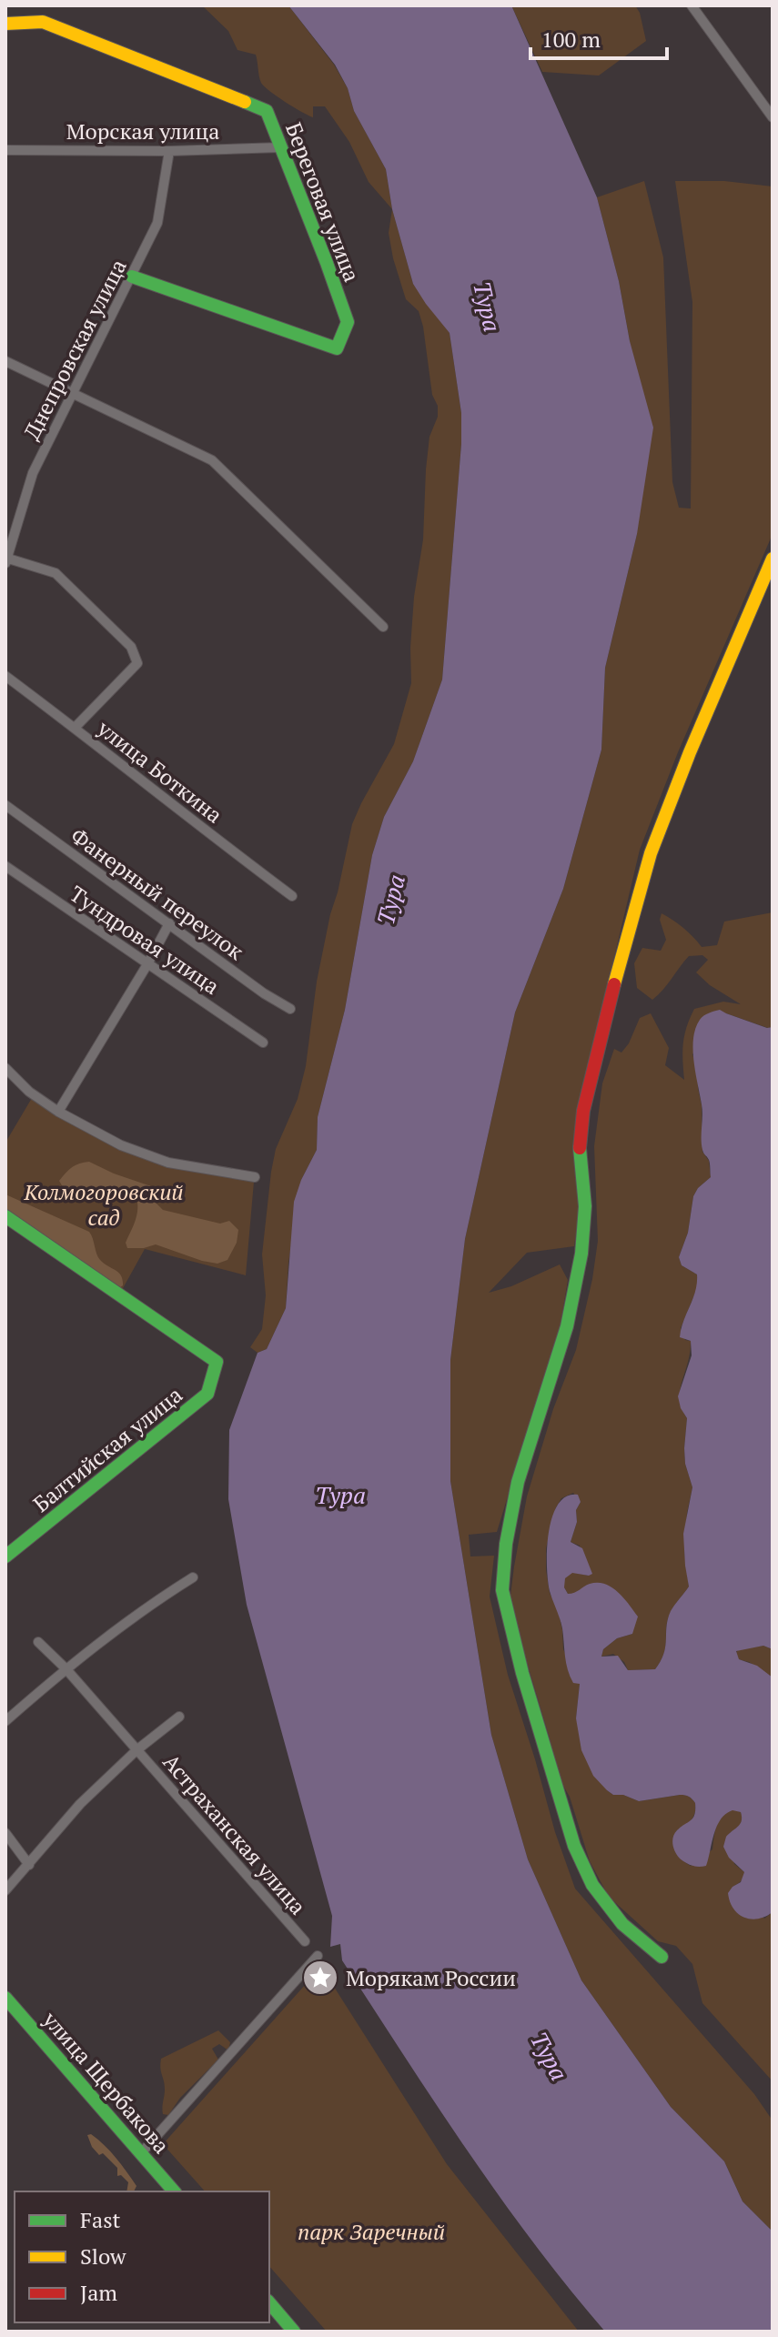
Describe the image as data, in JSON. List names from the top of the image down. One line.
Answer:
{"streets":{"street":["Морская улица","Береговая улица","Днепровская улица","улица Боткина","Фанерный переулок","Тундровая улица","Балтийская улица","Астраханская улица","улица Щербакова"]},"crossings":[["Морская улица","Береговая улица"],["Морская улица","Днепровская улица"],["Береговая улица","Днепровская улица"]],"water":["Тура"],"parks":["Колмогоровский сад","парк Заречный"],"places":{"place":["Морякам России"]},"legend":["Fast","Slow","Jam"],"scale_bar":"100 m"}
